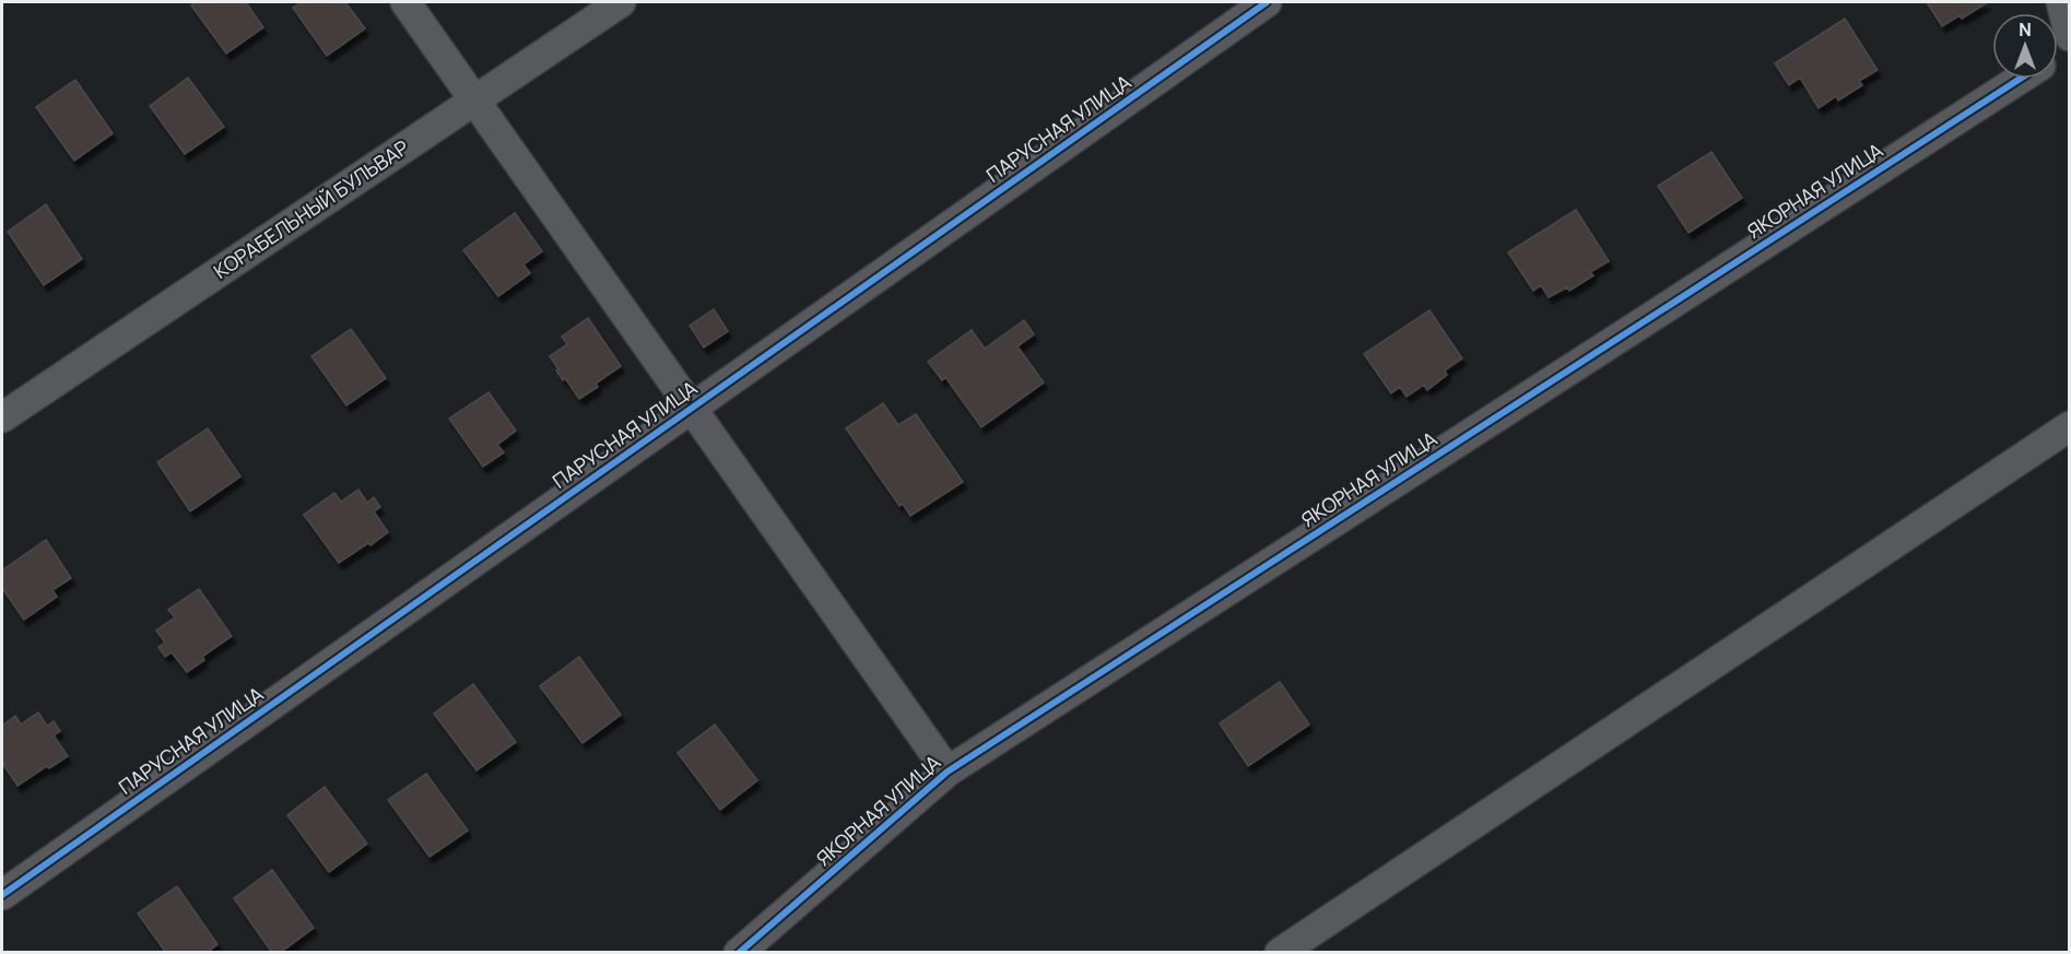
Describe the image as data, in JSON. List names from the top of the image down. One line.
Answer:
{"streets":{"street":["ПАРУСНАЯ УЛИЦА","ЯКОРНАЯ УЛИЦА","КОРАБЕЛЬНЫЙ БУЛЬВАР"]},"north":"top"}
